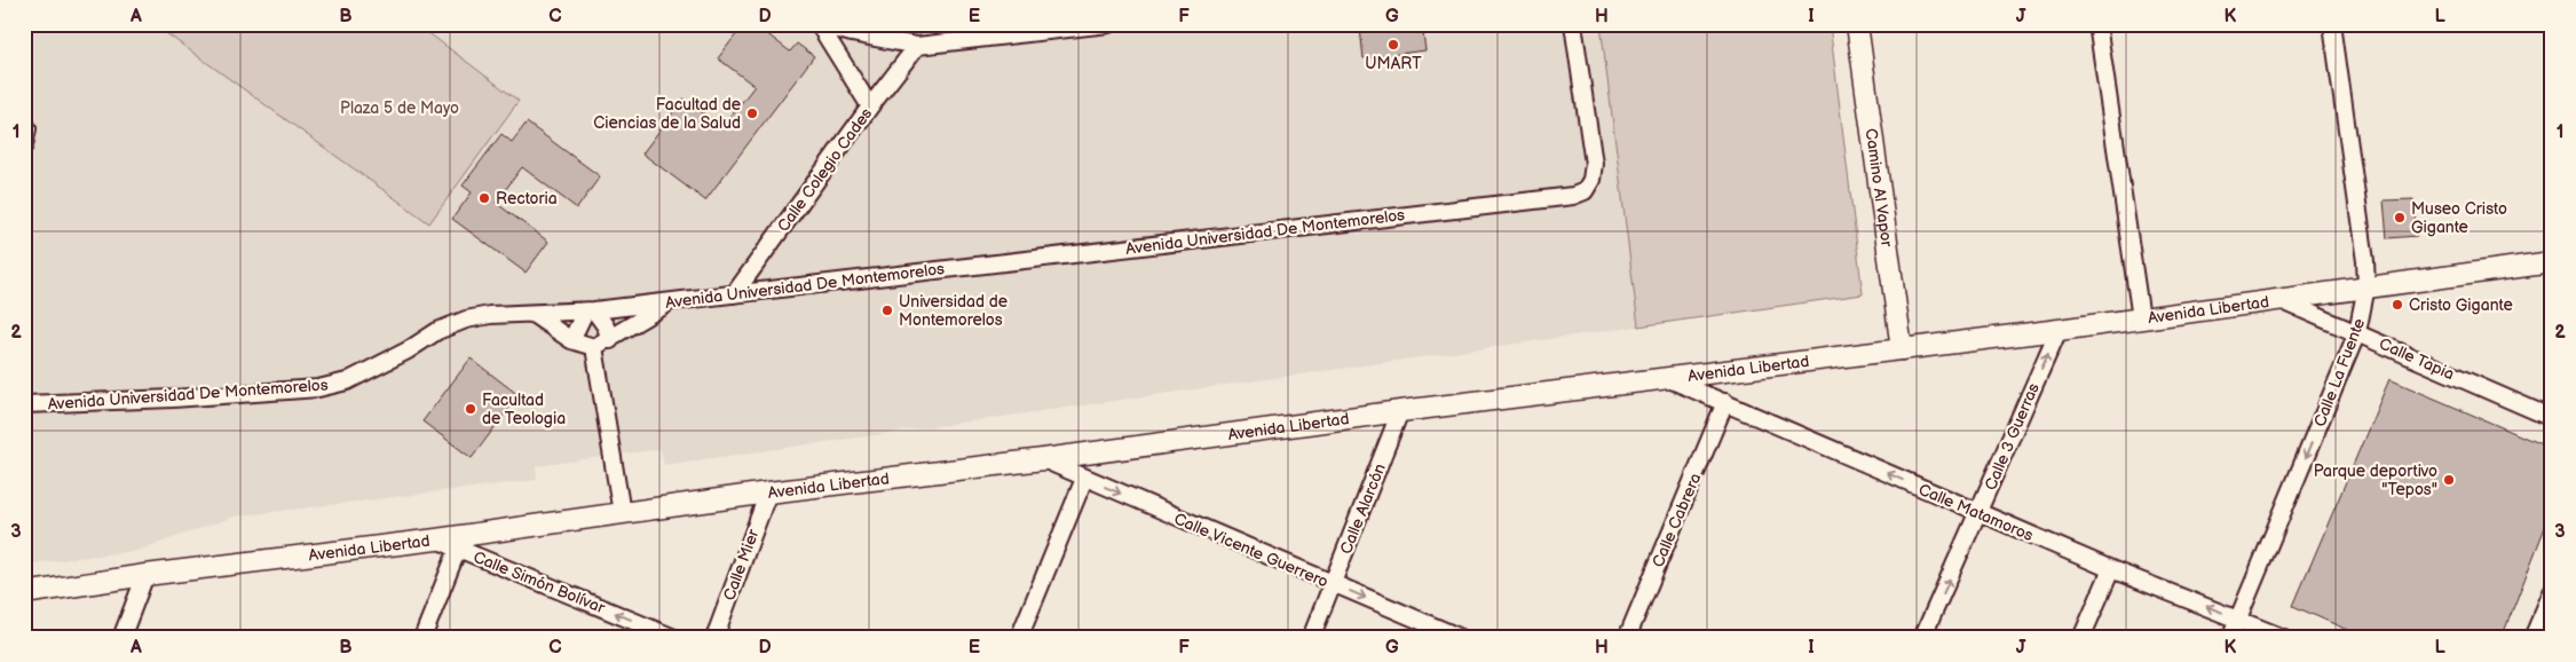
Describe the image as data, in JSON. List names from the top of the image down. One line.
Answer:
{"streets":{"street":["Calle Colegio Cades","Camino Al Vapor","Avenida Universidad De Montemorelos","Avenida Libertad","Calle Tapia","Calle La Fuente","Calle 3 Guerras","Calle Alarcón","Calle Matamoros","Calle Cabrera","Calle Vicente Guerrero","Calle Mier","Calle Simón Bolívar"]},"crossings":[["Calle Colegio Cades","Avenida Universidad De Montemorelos"],["Camino Al Vapor","Avenida Libertad"],["Avenida Libertad","Calle Tapia"],["Avenida Libertad","Calle La Fuente"],["Avenida Libertad","Calle 3 Guerras"],["Avenida Libertad","Calle Alarcón"],["Avenida Libertad","Calle Matamoros"],["Avenida Libertad","Calle Vicente Guerrero"],["Avenida Libertad","Calle Mier"],["Avenida Libertad","Calle Simón Bolívar"],["Calle Tapia","Calle La Fuente"],["Calle La Fuente","Calle Matamoros"],["Calle 3 Guerras","Calle Matamoros"],["Calle Alarcón","Calle Vicente Guerrero"],["Calle Matamoros","Calle Cabrera"]],"one_way":["Calle La Fuente","Calle 3 Guerras","Calle Matamoros","Calle Vicente Guerrero","Calle Simón Bolívar"],"parks":["Plaza 5 de Mayo"],"places":["UMART","Facultad de Ciencias de la Salud","Rectoria","Museo Cristo Gigante","Cristo Gigante","Universidad de Montemorelos","Facultad de Teologia","Parque deportivo \"Tepos\""],"grid":{"columns":["A","B","C","D","E","F","G","H","I","J","K","L"],"rows":["1","2","3"]}}
